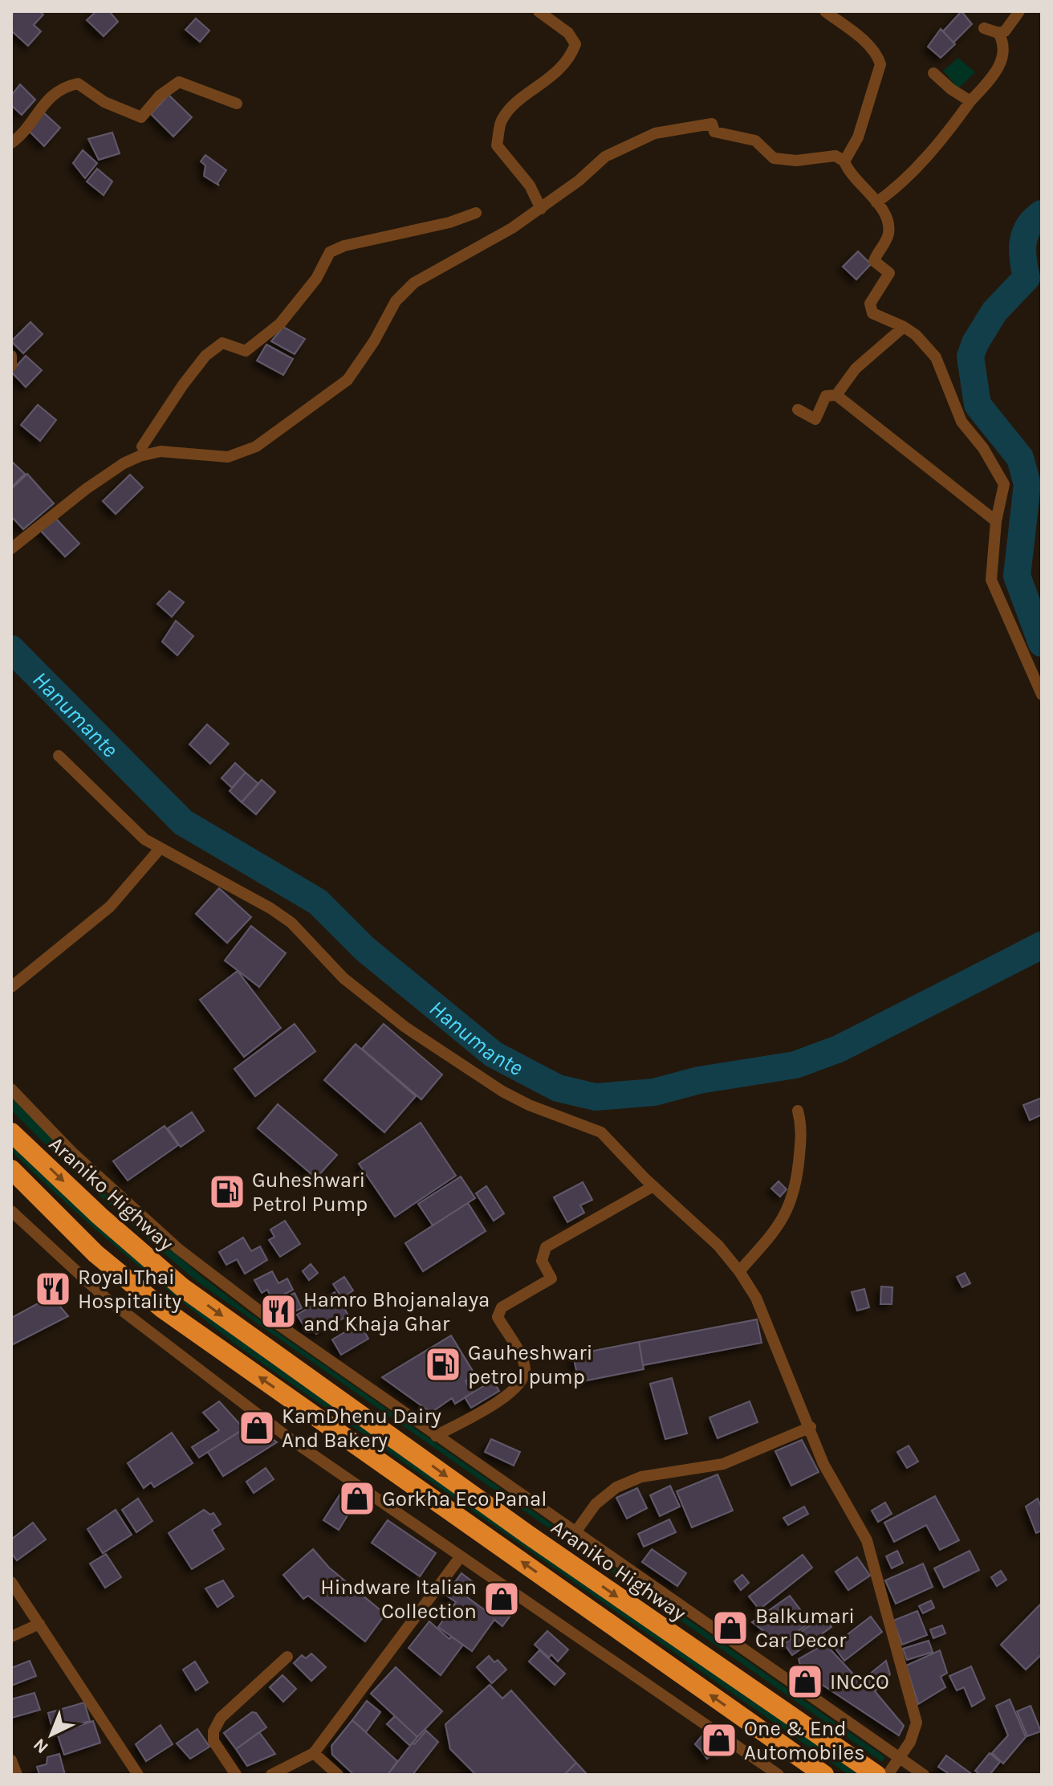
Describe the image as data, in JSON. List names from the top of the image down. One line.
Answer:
{"streets":{"highway":["Araniko Highway"]},"water":["Hanumante"],"places":{"fuel station":["Guheshwari Petrol Pump","Gauheshwari petrol pump"],"restaurant":["Royal Thai Hospitality","Hamro Bhojanalaya and Khaja Ghar"],"shop":["KamDhenu Dairy And Bakery","Gorkha Eco Panal","Hindware Italian Collection","Balkumari Car Decor","INCCO","One & End Automobiles"]},"north":"bottom left"}
